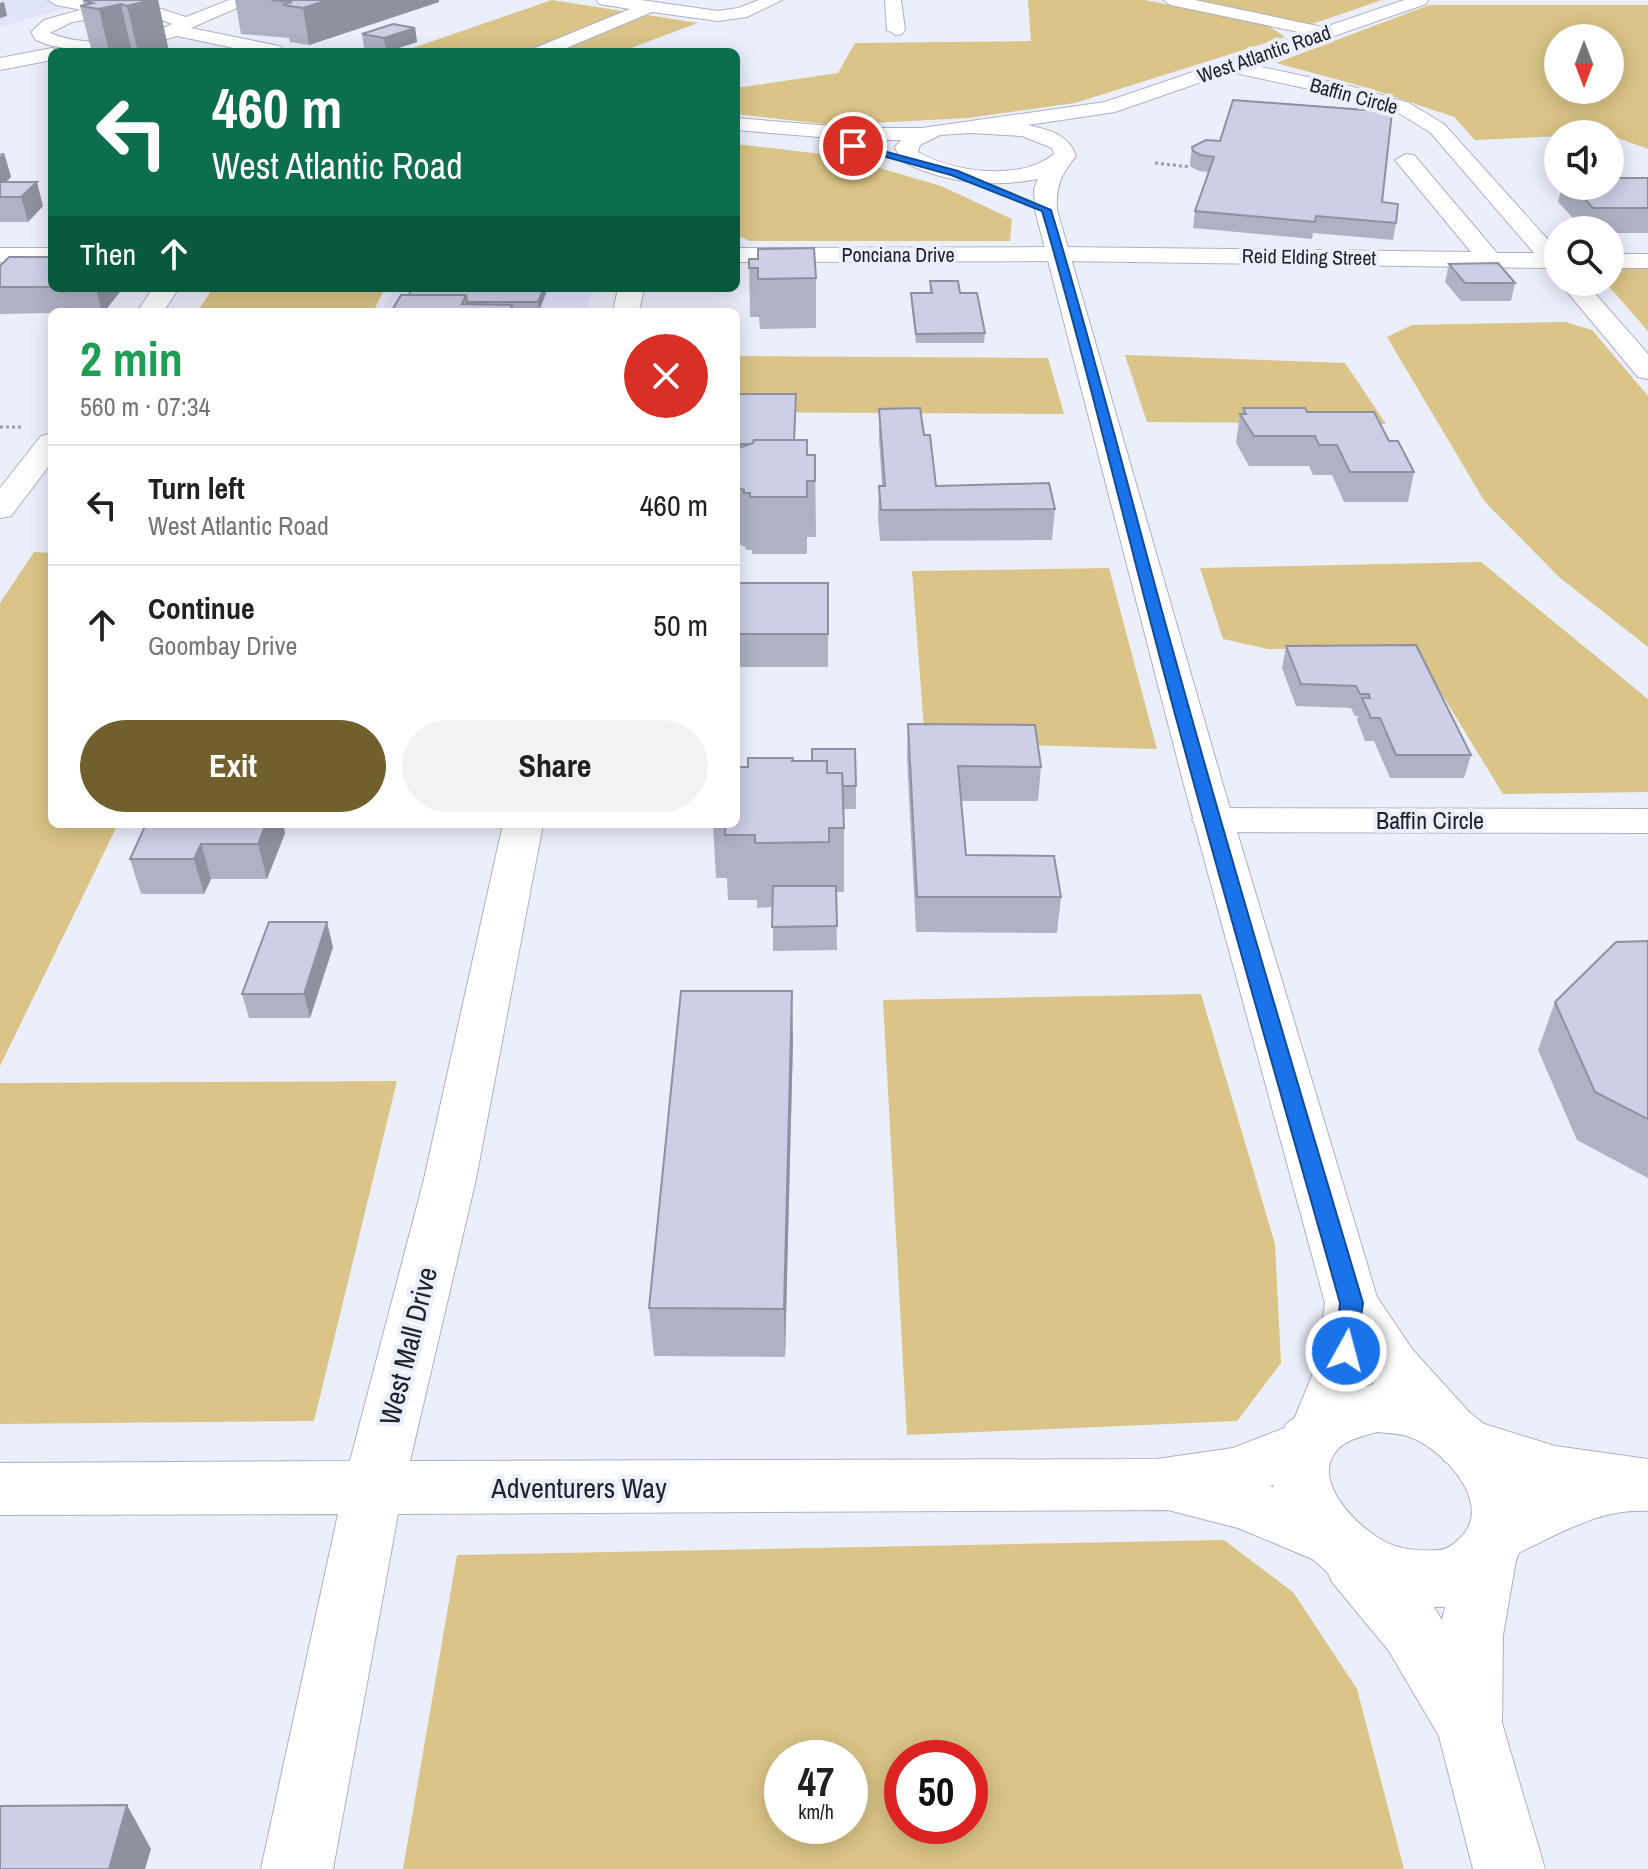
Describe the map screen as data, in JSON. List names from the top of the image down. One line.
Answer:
{"streets":{"main road":["West Atlantic Road","Baffin Circle","Ponciana Drive","Reid Elding Street","West Mall Drive","Adventurers Way"]},"crossings":[["West Atlantic Road","Baffin Circle"],["Ponciana Drive","Reid Elding Street"],["West Mall Drive","Adventurers Way"]],"north":"bottom","page":{"turn":["460 m","West Atlantic Road"],"then":"Then","heading":["2 min","560 m · 07:34"],"list":[{"name":"Turn left","note":"West Atlantic Road","value":"460 m"},{"name":"Continue","note":"Goombay Drive","value":"50 m"}],"buttons":["Exit","Share"],"speed":"47 km/h","limit":"50"}}
